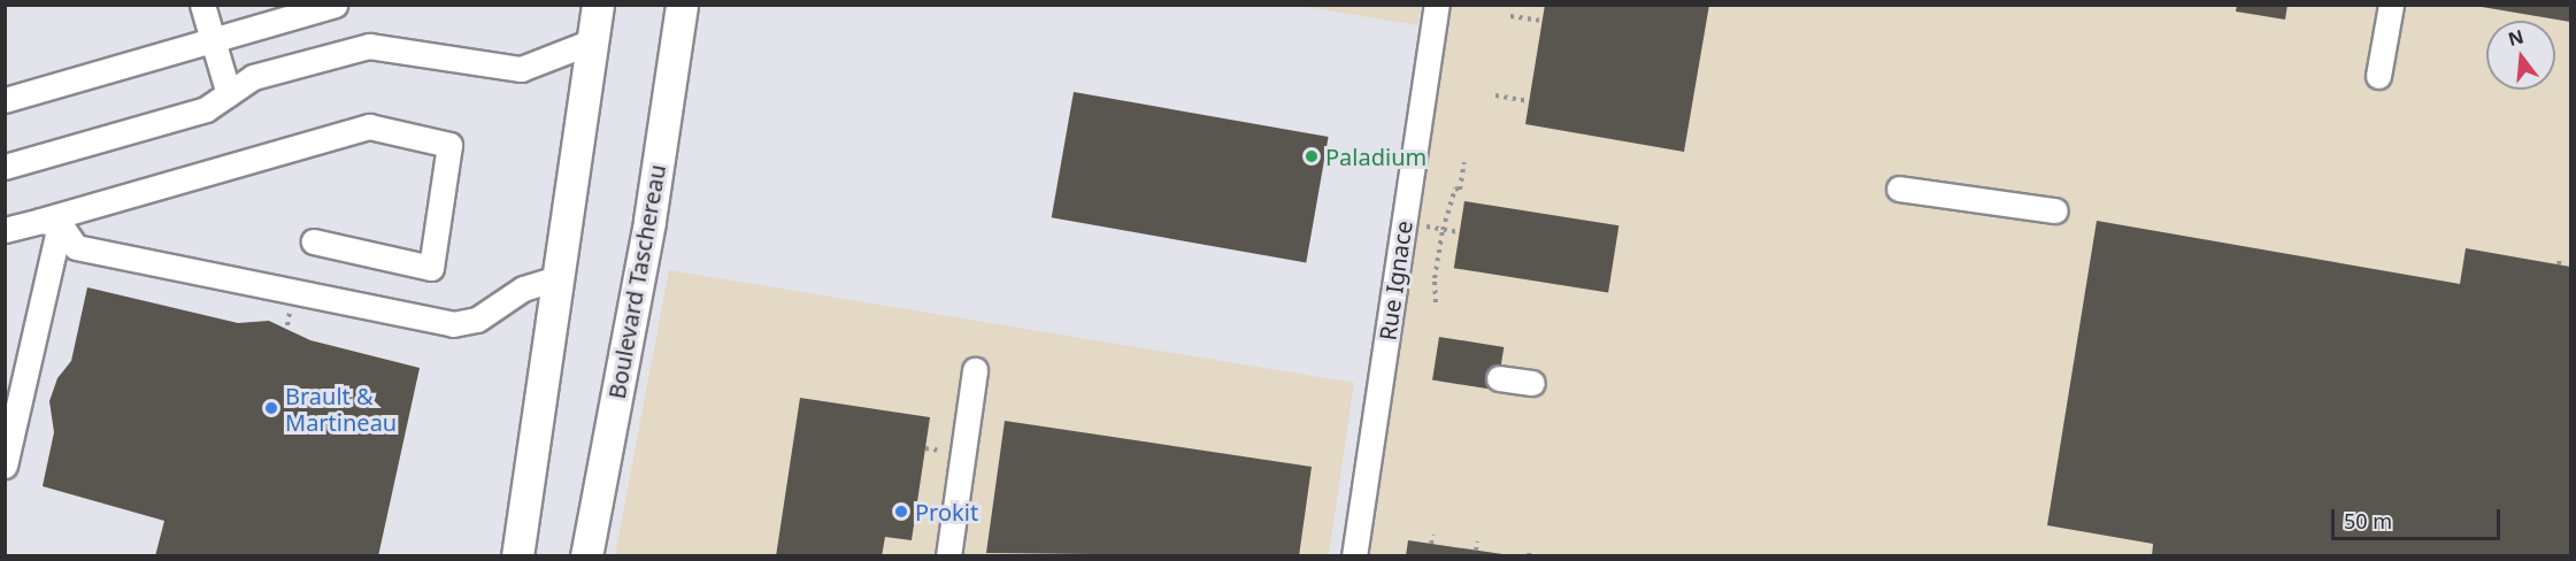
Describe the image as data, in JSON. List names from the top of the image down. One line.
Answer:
{"streets":{"main road":["Boulevard Taschereau"],"street":["Rue Ignace"]},"places":["Paladium","Brault & Martineau","Prokit"],"scale_bar":"50 m","north":"top"}
